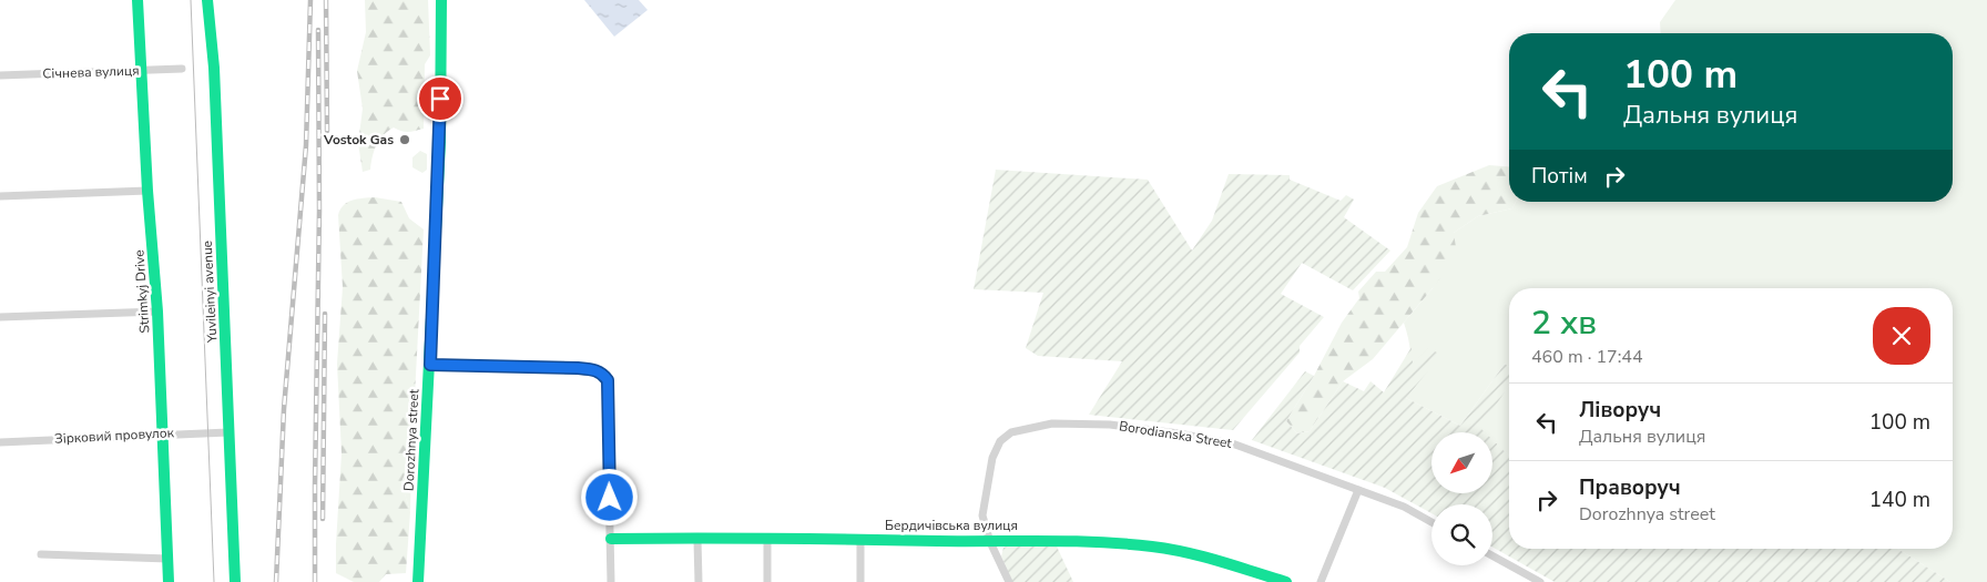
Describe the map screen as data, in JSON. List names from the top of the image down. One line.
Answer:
{"streets":{"street":["Січнева вулиця","Strimkyj Drive","Yuvileinyi avenue","Borodianska Street","Зірковий провулок","Dorozhnya street","Бердичівська вулиця"]},"crossings":[["Січнева вулиця","Strimkyj Drive"],["Strimkyj Drive","Зірковий провулок"],["Yuvileinyi avenue","Зірковий провулок"],["Borodianska Street","Бердичівська вулиця"]],"places":["Vostok Gas"],"north":"bottom left","page":{"turn":["100 m","Дальня вулиця"],"then":"Потім","heading":["2 хв","460 m · 17:44"],"list":[{"name":"Ліворуч","note":"Дальня вулиця","value":"100 m"},{"name":"Праворуч","note":"Dorozhnya street","value":"140 m"}]}}
